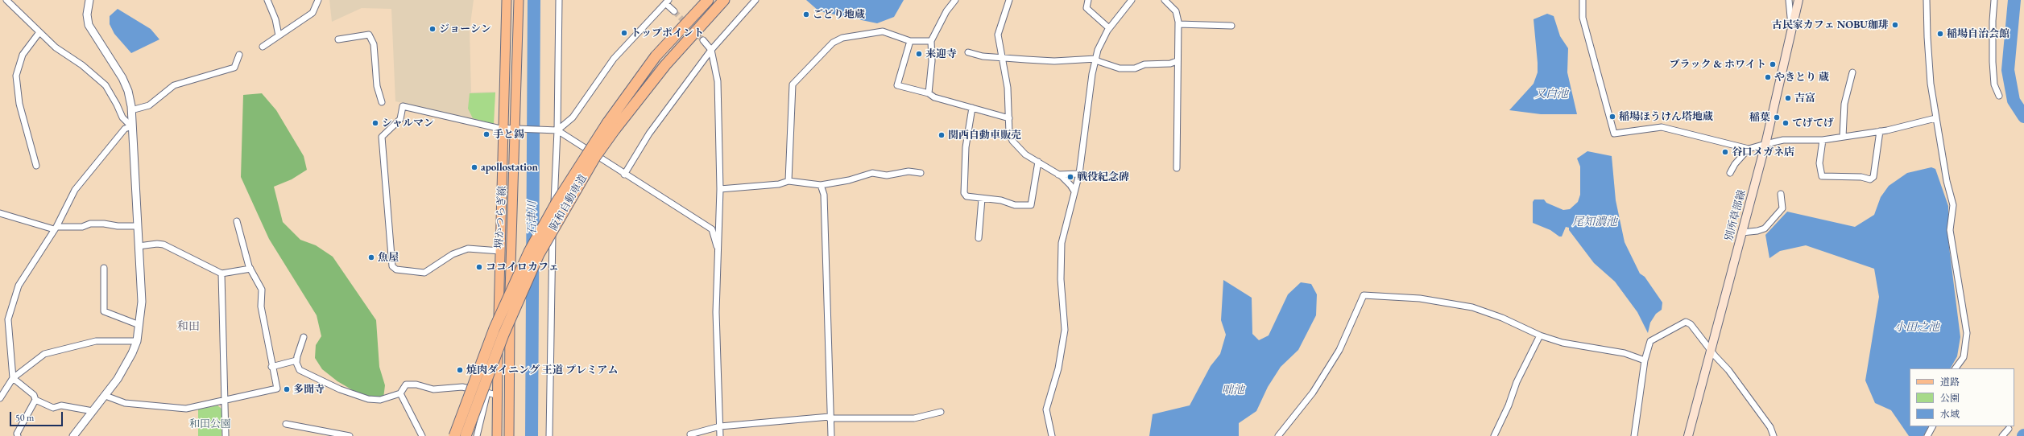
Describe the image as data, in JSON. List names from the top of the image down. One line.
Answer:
{"streets":{"highway":["阪和自動車道"],"main road":["別所草部線","堺かつらぎ線"]},"districts":["和田"],"water":["又白池","石津川","尾知濃池","小田之池","咄池"],"parks":["和田公園"],"places":["ごどり地蔵","古民家カフェ NOBU珈琲","ジョーシン","トップポイント","稲場自治会館","来迎寺","ブラック & ホワイト","やきとり 蔵","吉富","稲場ほうけん塔地蔵","稲葉","シャルマン","てげてげ","手と錫","関西自動車販売","谷口メガネ店","apollostation","戦役紀念碑","魚屋","ココイロカフェ","焼肉ダイニング 王道 プレミアム","多聞寺"],"legend":["道路","公園","水域"],"scale_bar":"50 m"}
